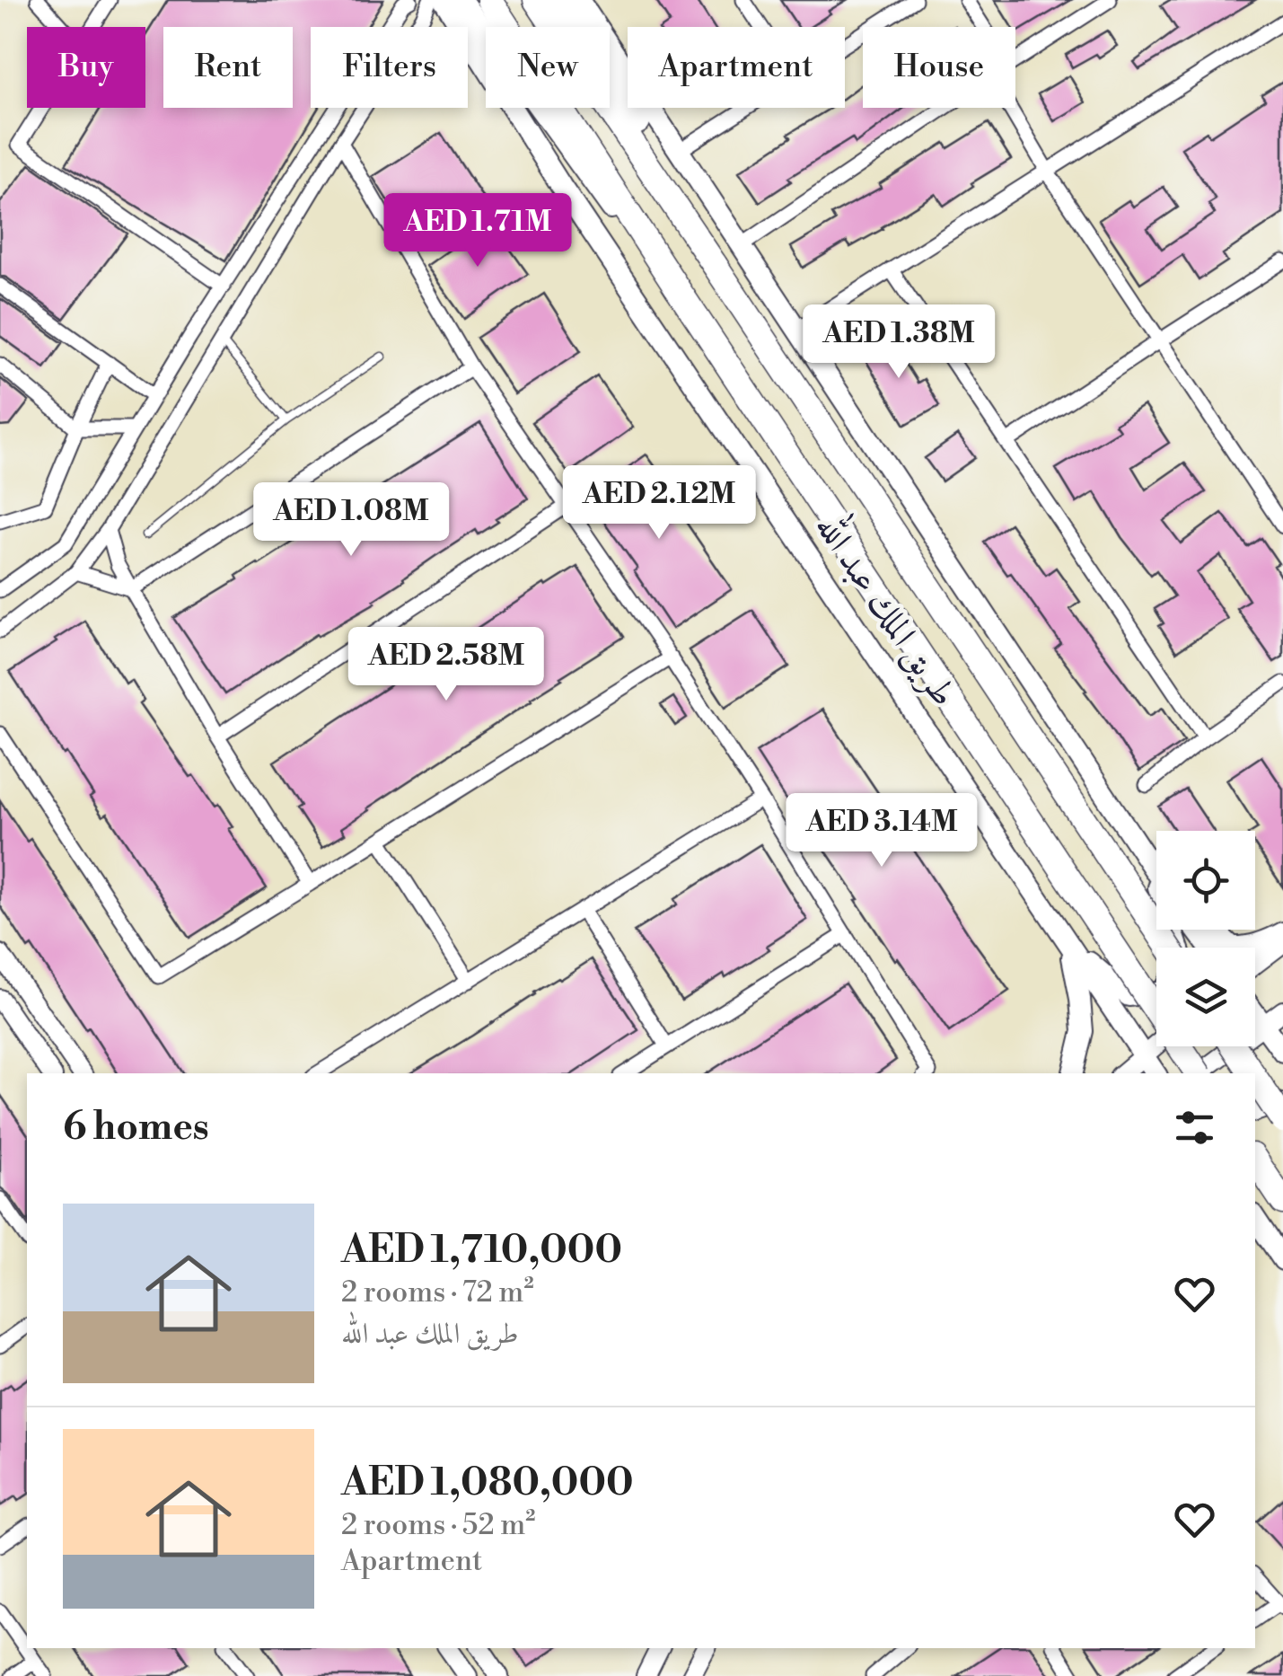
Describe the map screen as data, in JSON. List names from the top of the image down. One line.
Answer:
{"streets":{"main road":["طريق الملك عبد الله"]},"page":{"chip":["Buy","Rent","Filters","New","Apartment","House"],"price":["AED 1.71M","AED 1.38M","AED 2.12M","AED 1.08M","AED 2.58M","AED 3.14M"],"heading":"6 homes","list":[{"name":"AED 1,710,000","note":"2 rooms · 72 m² · طريق الملك عبد الله"},{"name":"AED 1,080,000","note":"2 rooms · 52 m² · Apartment"}]}}
